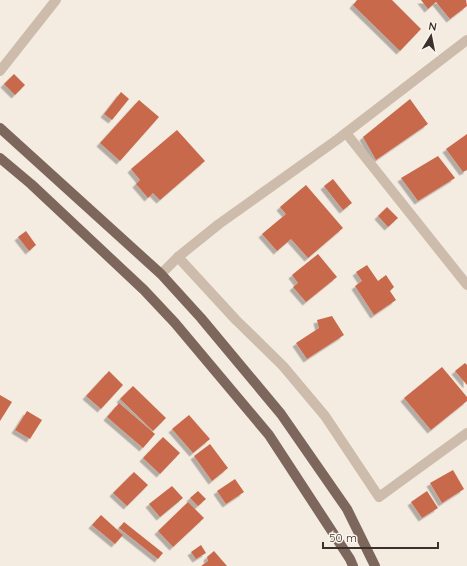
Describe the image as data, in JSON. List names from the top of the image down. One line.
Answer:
{"scale_bar":"50 m","north":"top"}
